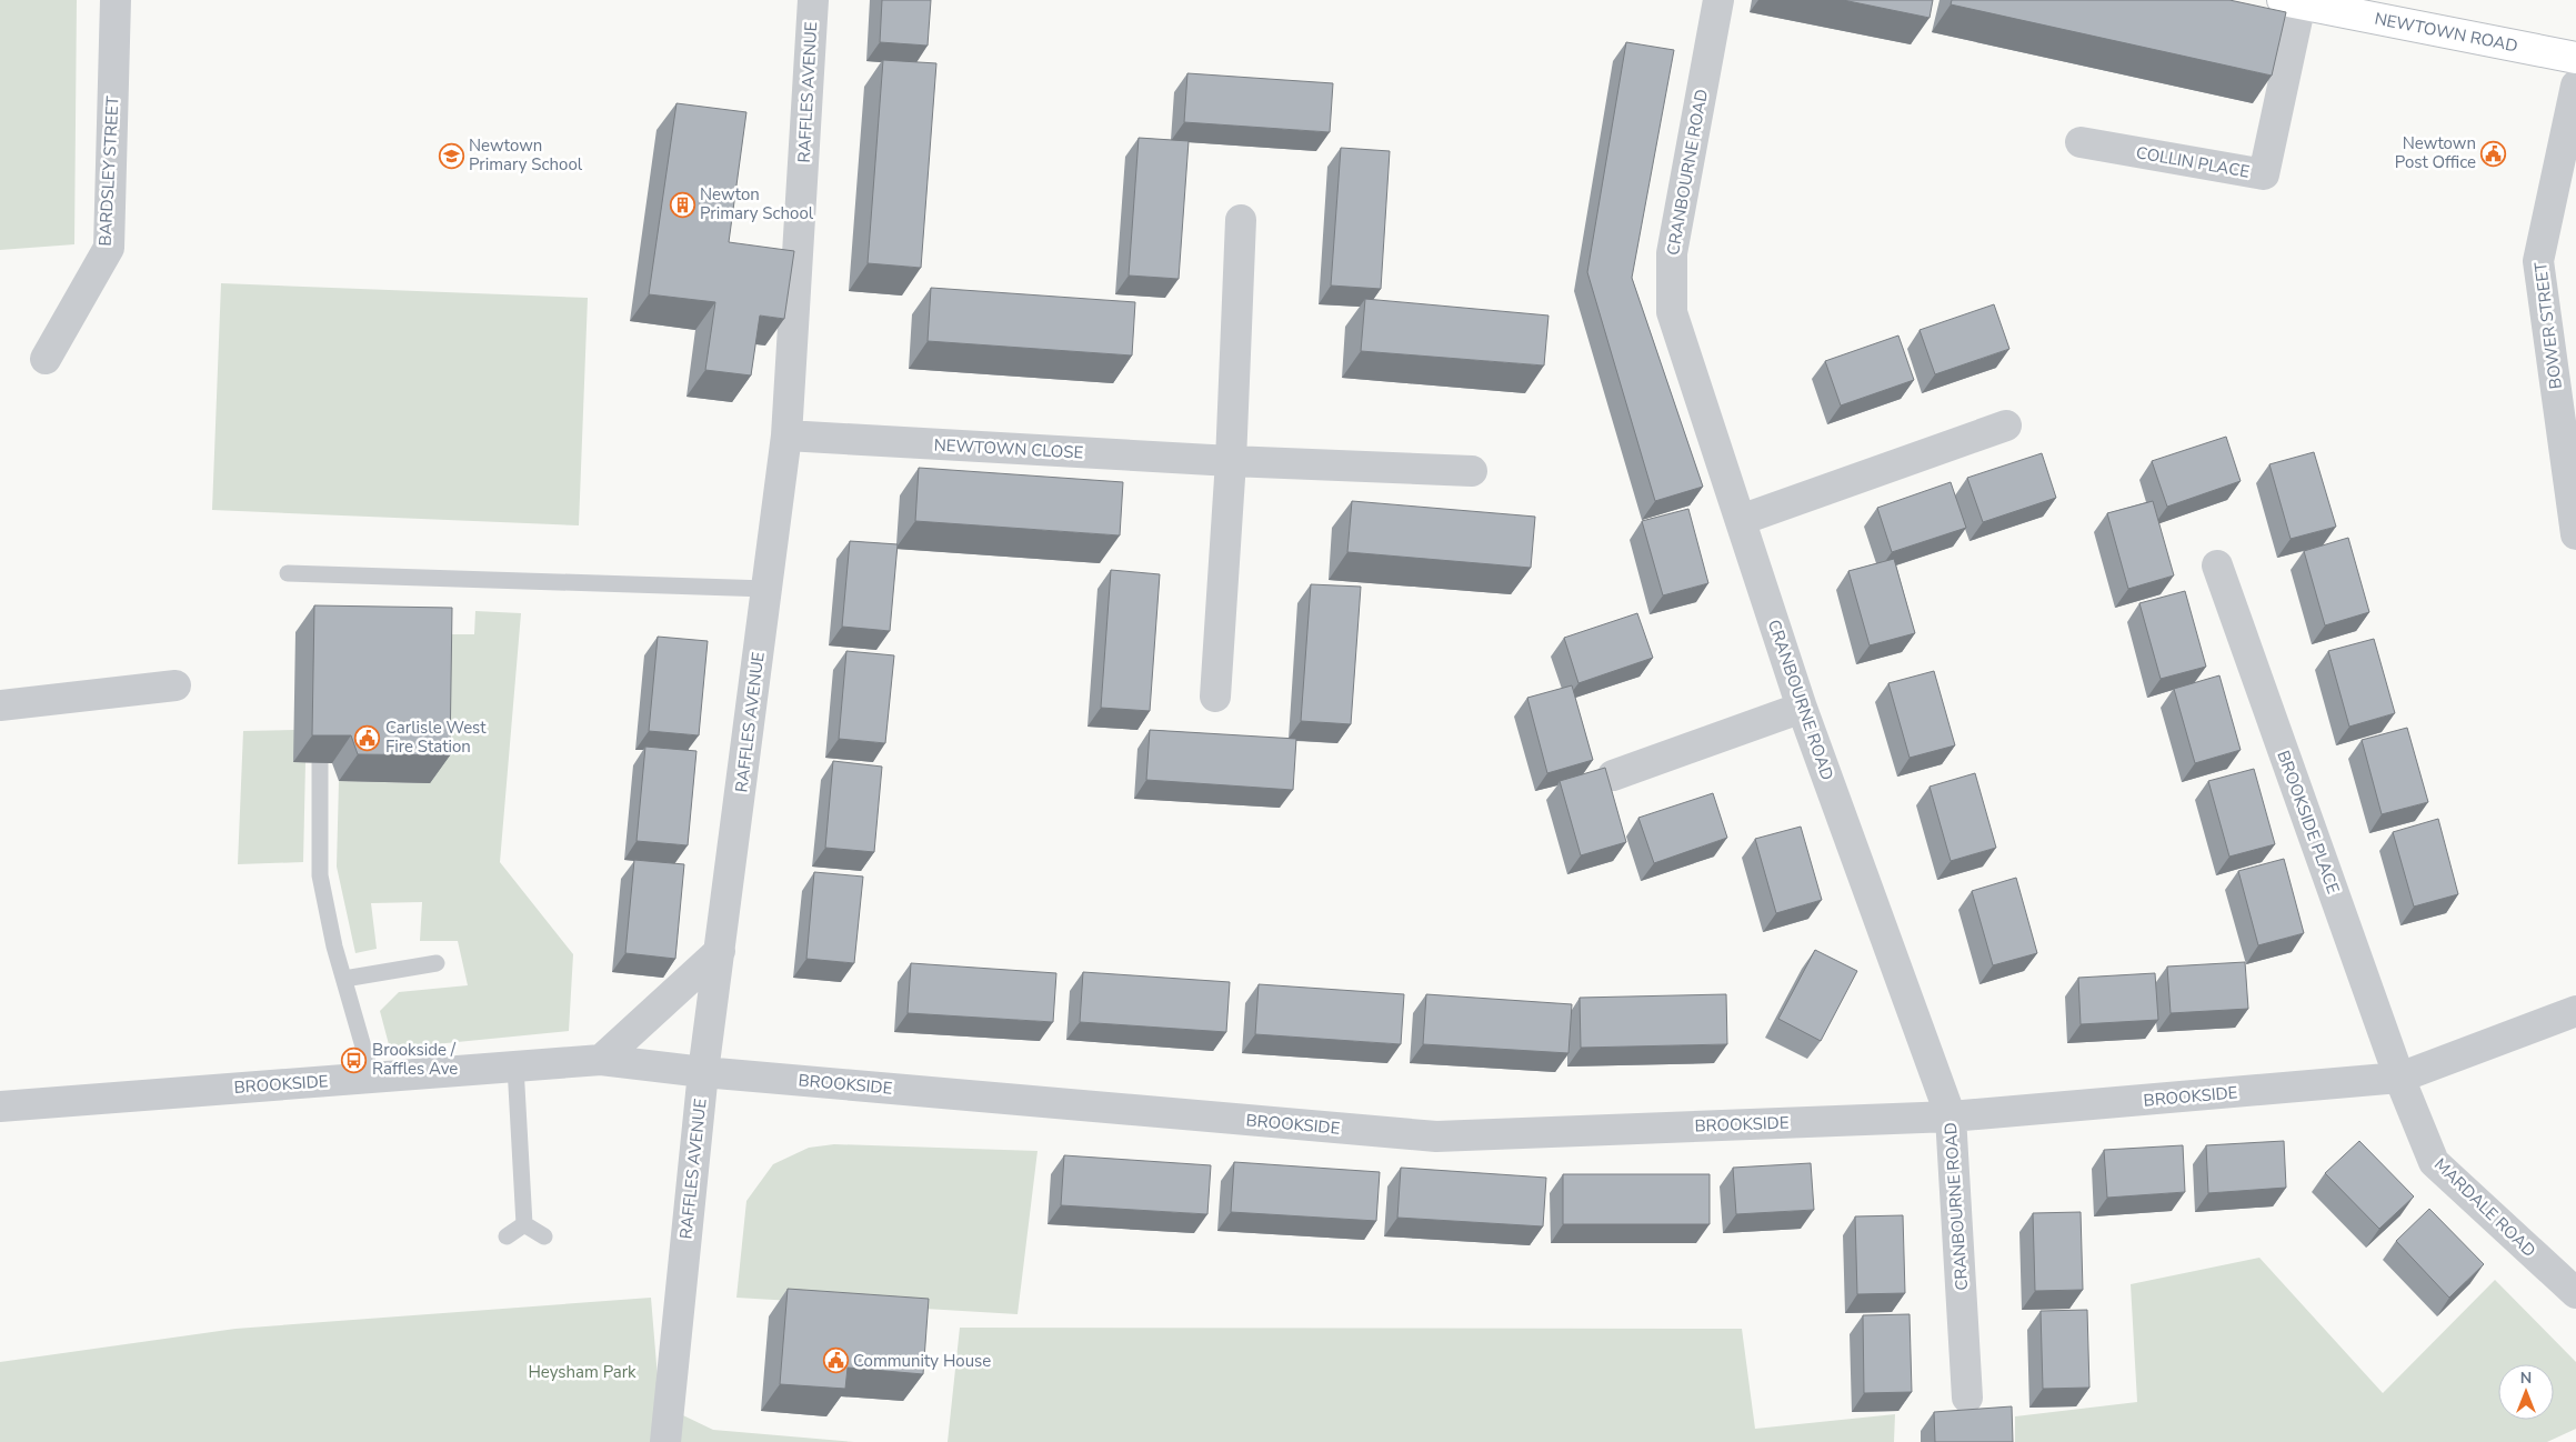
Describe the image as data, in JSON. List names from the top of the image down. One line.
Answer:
{"streets":{"main road":["NEWTOWN ROAD"],"street":["RAFFLES AVENUE","COLLIN PLACE","BARDSLEY STREET","CRANBOURNE ROAD","BOWER STREET","NEWTOWN CLOSE","BROOKSIDE PLACE","BROOKSIDE","MARDALE ROAD"]},"crossings":[["NEWTOWN ROAD","COLLIN PLACE"],["RAFFLES AVENUE","NEWTOWN CLOSE"],["RAFFLES AVENUE","BROOKSIDE"],["CRANBOURNE ROAD","BROOKSIDE"],["BROOKSIDE PLACE","BROOKSIDE"],["BROOKSIDE PLACE","MARDALE ROAD"],["BROOKSIDE","MARDALE ROAD"]],"parks":["Heysham Park"],"places":{"public building":["Newtown Post Office","Carlisle West Fire Station","Community House"],"school or university":["Newtown Primary School"],"building":["Newton Primary School"],"bus stop":["Brookside / Raffles Ave"]},"north":"top"}
